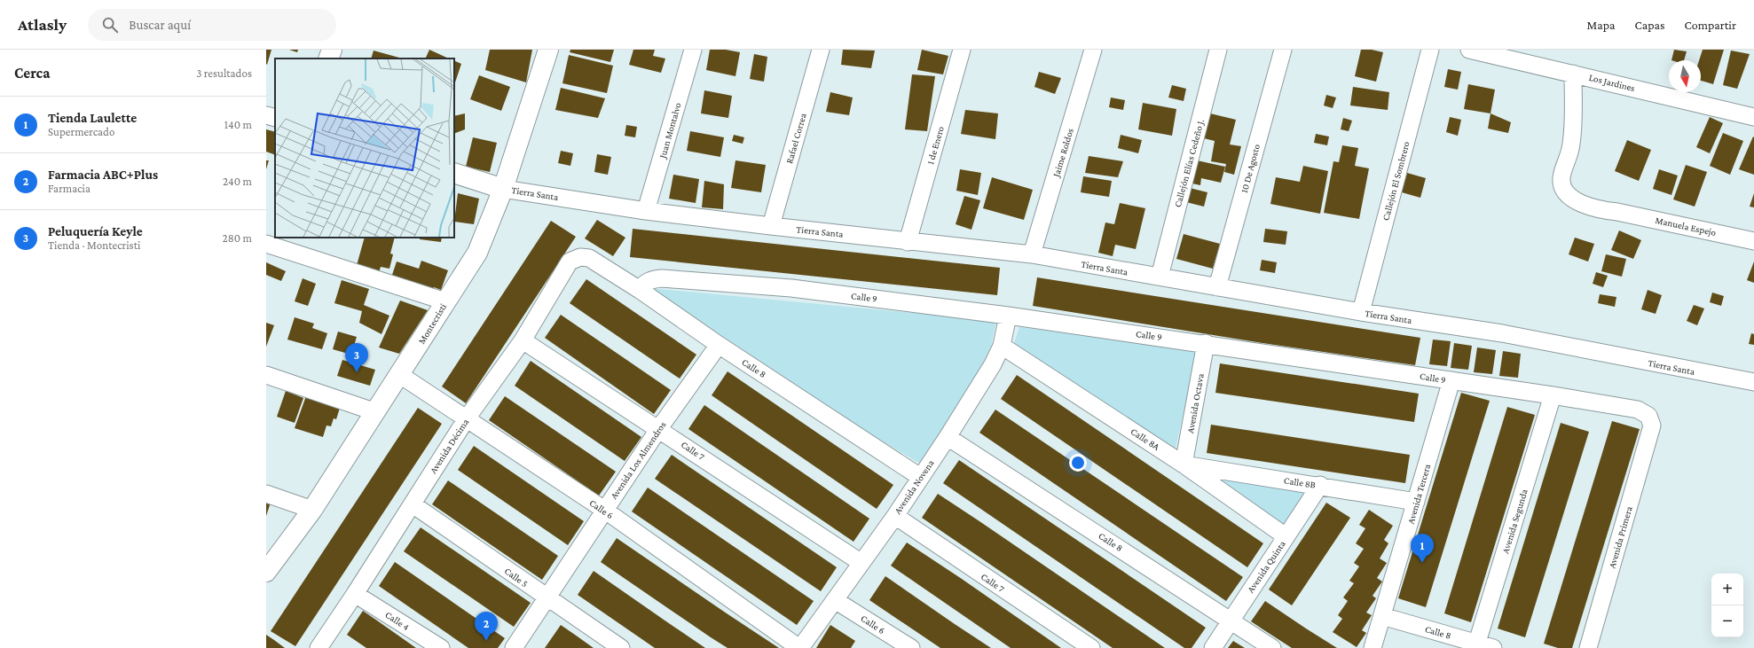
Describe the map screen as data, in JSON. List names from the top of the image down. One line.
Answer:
{"streets":{"street":["Los Jardines","Juan Montalvo","Rafael Correa","1 de Enero","Jaime Roldos","Callejón Elías Cedeño J.","10 De Agosto","Callejón El Sombrero","Tierra Santa","Manuela Espejo","Calle 9","Montecristi","Calle 8","Avenida Octava","Calle 8A","Avenida Décima","Calle 7","Avenida Los Almendros","Calle 8B","Avenida Novena","Avenida Tercera","Calle 6","Avenida Segunda","Avenida Primera","Avenida Quinta","Calle 5","Calle 4"]},"crossings":[["Los Jardines","Manuela Espejo"],["Juan Montalvo","Tierra Santa"],["Rafael Correa","Tierra Santa"],["1 de Enero","Tierra Santa"],["Jaime Roldos","Tierra Santa"],["Callejón Elías Cedeño J.","Tierra Santa"],["10 De Agosto","Tierra Santa"],["Callejón El Sombrero","Tierra Santa"],["Tierra Santa","Montecristi"],["Calle 9","Calle 8"],["Calle 9","Avenida Octava"],["Calle 9","Avenida Novena"],["Calle 9","Avenida Tercera"],["Calle 9","Avenida Segunda"],["Calle 9","Avenida Primera"],["Montecristi","Calle 6"],["Calle 8","Avenida Décima"],["Calle 8","Avenida Los Almendros"],["Calle 8","Avenida Novena"],["Calle 8","Avenida Tercera"],["Calle 8","Avenida Segunda"],["Calle 8","Avenida Quinta"],["Avenida Octava","Calle 8A"],["Avenida Octava","Calle 8B"],["Calle 8A","Calle 8B"],["Calle 8A","Avenida Novena"],["Calle 8A","Avenida Quinta"],["Avenida Décima","Calle 7"],["Avenida Décima","Calle 6"],["Avenida Décima","Calle 5"],["Avenida Décima","Calle 4"],["Calle 7","Avenida Los Almendros"],["Calle 7","Avenida Novena"],["Avenida Los Almendros","Calle 6"],["Avenida Los Almendros","Calle 5"],["Calle 8B","Avenida Tercera"],["Calle 8B","Avenida Quinta"],["Avenida Novena","Calle 6"]],"north":"bottom","page":{"header":"Atlasly","search":"Buscar aquí","nav":["Mapa","Capas","Compartir"],"heading":["Cerca","3 resultados"],"list":[{"mark":"1","name":"Tienda Laulette","note":"Supermercado","value":"140 m"},{"mark":"2","name":"Farmacia ABC+Plus","note":"Farmacia","value":"240 m"},{"mark":"3","name":"Peluquería Keyle","note":"Tienda · Montecristi","value":"280 m"}],"pins":["3","1","2"],"map_buttons":["+","−"]}}
